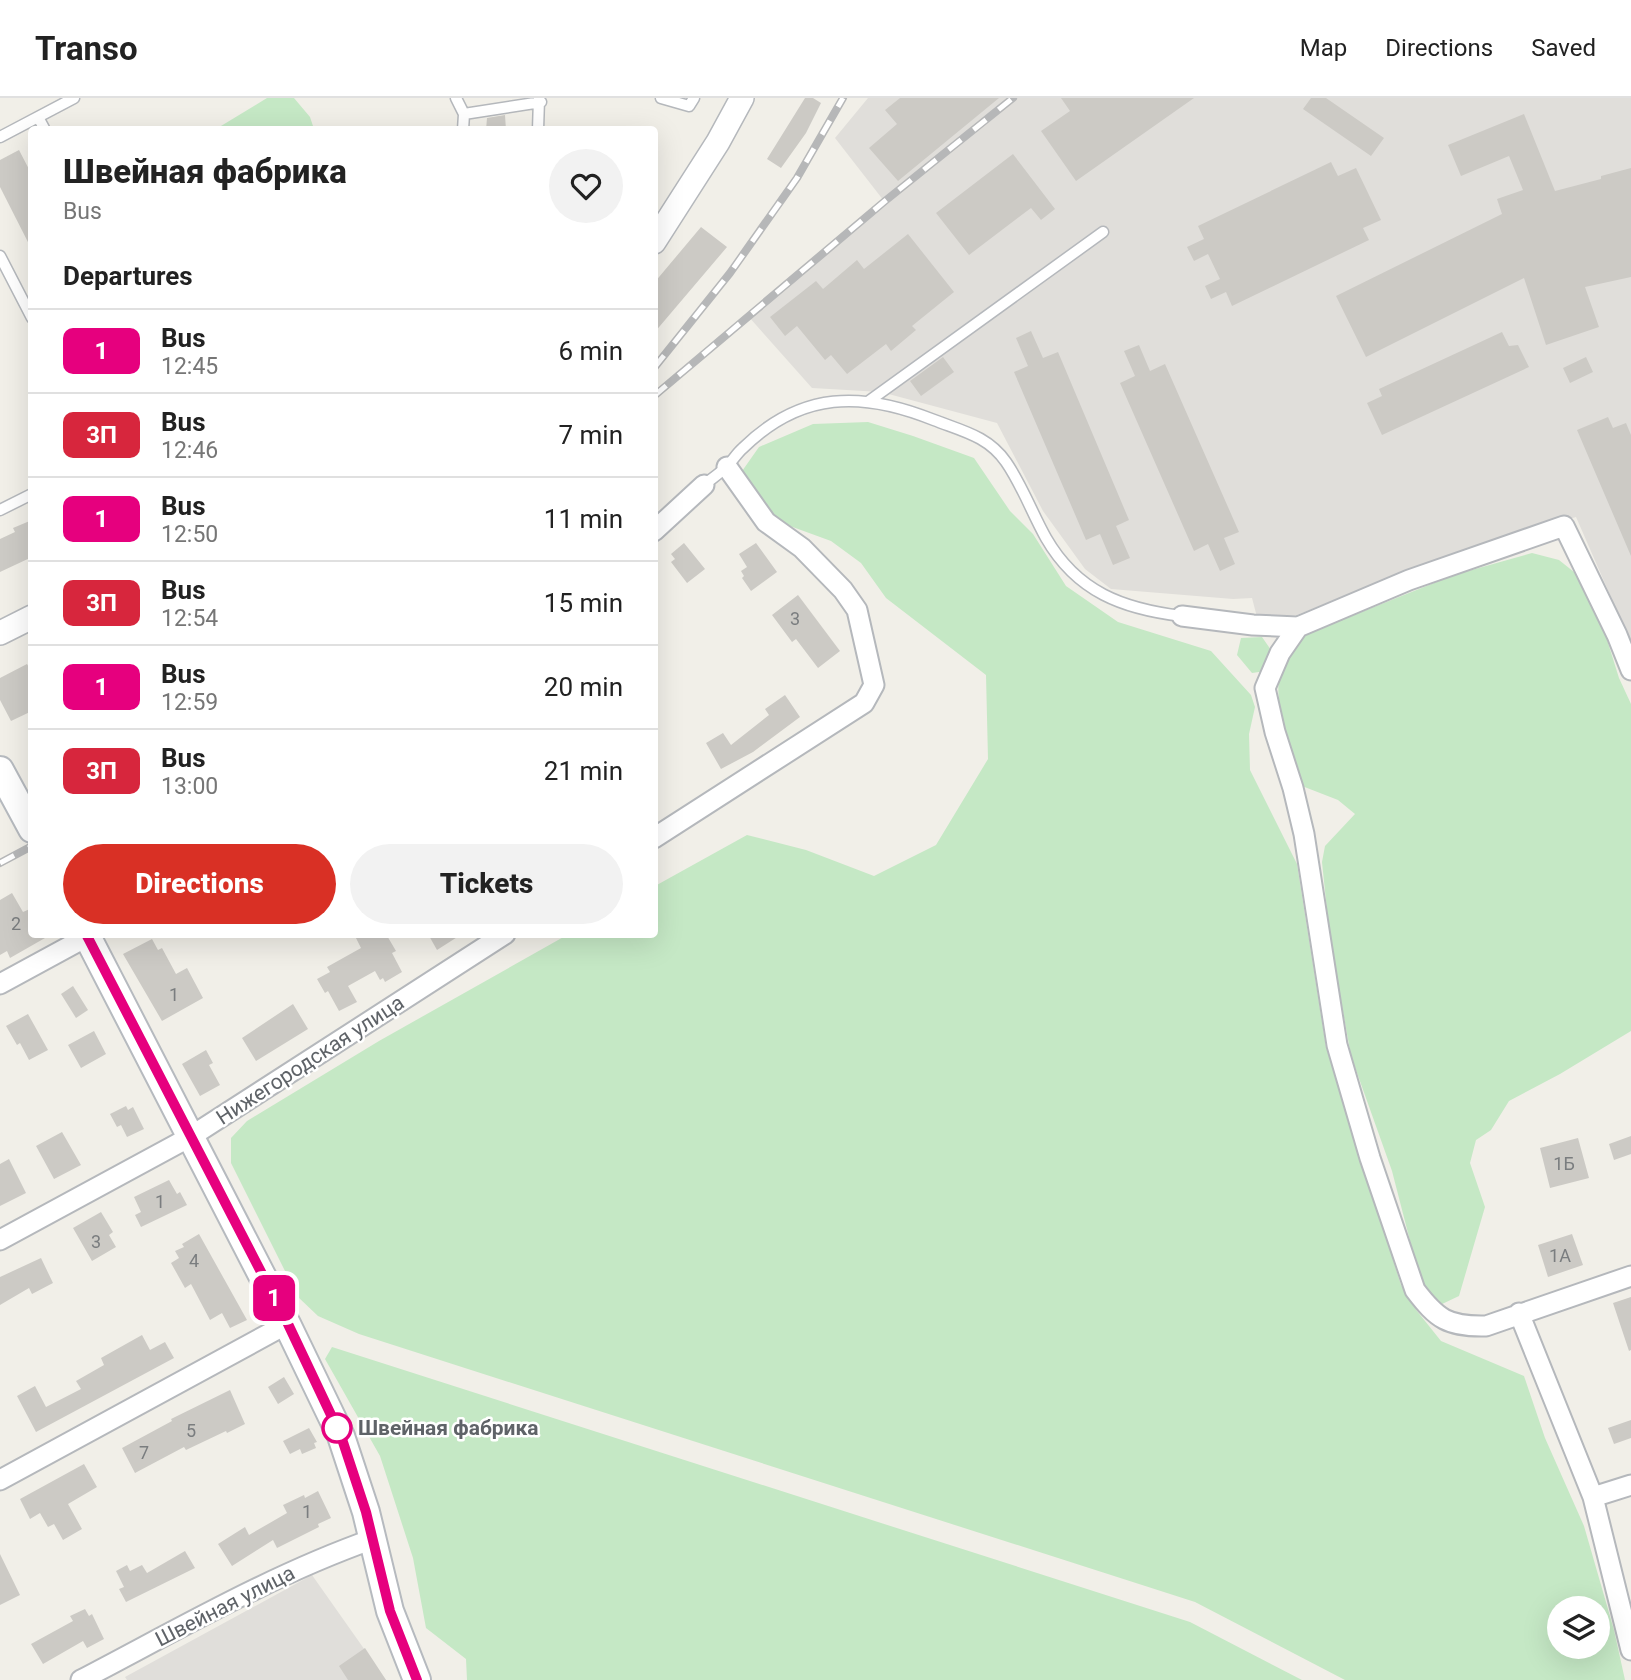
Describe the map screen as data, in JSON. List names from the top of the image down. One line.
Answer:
{"streets":{"street":["Нижегородская улица","Швейная улица"]},"places":["Швейная фабрика"],"lines":["bus line 1"],"house_numbers":["3","2","1","1Б","1","3","1А","4","5","7","1"],"page":{"header":"Transo","nav":["Map","Directions","Saved"],"on_map":"1","heading":[["Швейная фабрика","Bus"],"Departures"],"list":[{"mark":"1","name":"Bus","note":"12:45","value":"6 min"},{"mark":"3П","name":"Bus","note":"12:46","value":"7 min"},{"mark":"1","name":"Bus","note":"12:50","value":"11 min"},{"mark":"3П","name":"Bus","note":"12:54","value":"15 min"},{"mark":"1","name":"Bus","note":"12:59","value":"20 min"},{"mark":"3П","name":"Bus","note":"13:00","value":"21 min"}],"buttons":["Directions","Tickets"]}}
